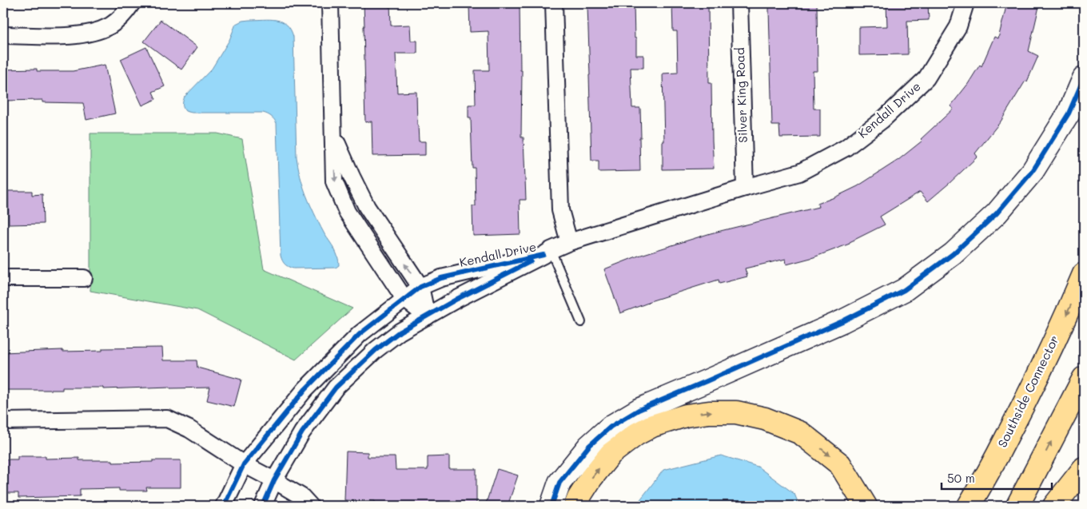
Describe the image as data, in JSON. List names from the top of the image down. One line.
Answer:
{"streets":{"highway":["Southside Connector"],"street":["Silver King Road","Kendall Drive"]},"crossings":[["Silver King Road","Kendall Drive"]],"scale_bar":"50 m"}
